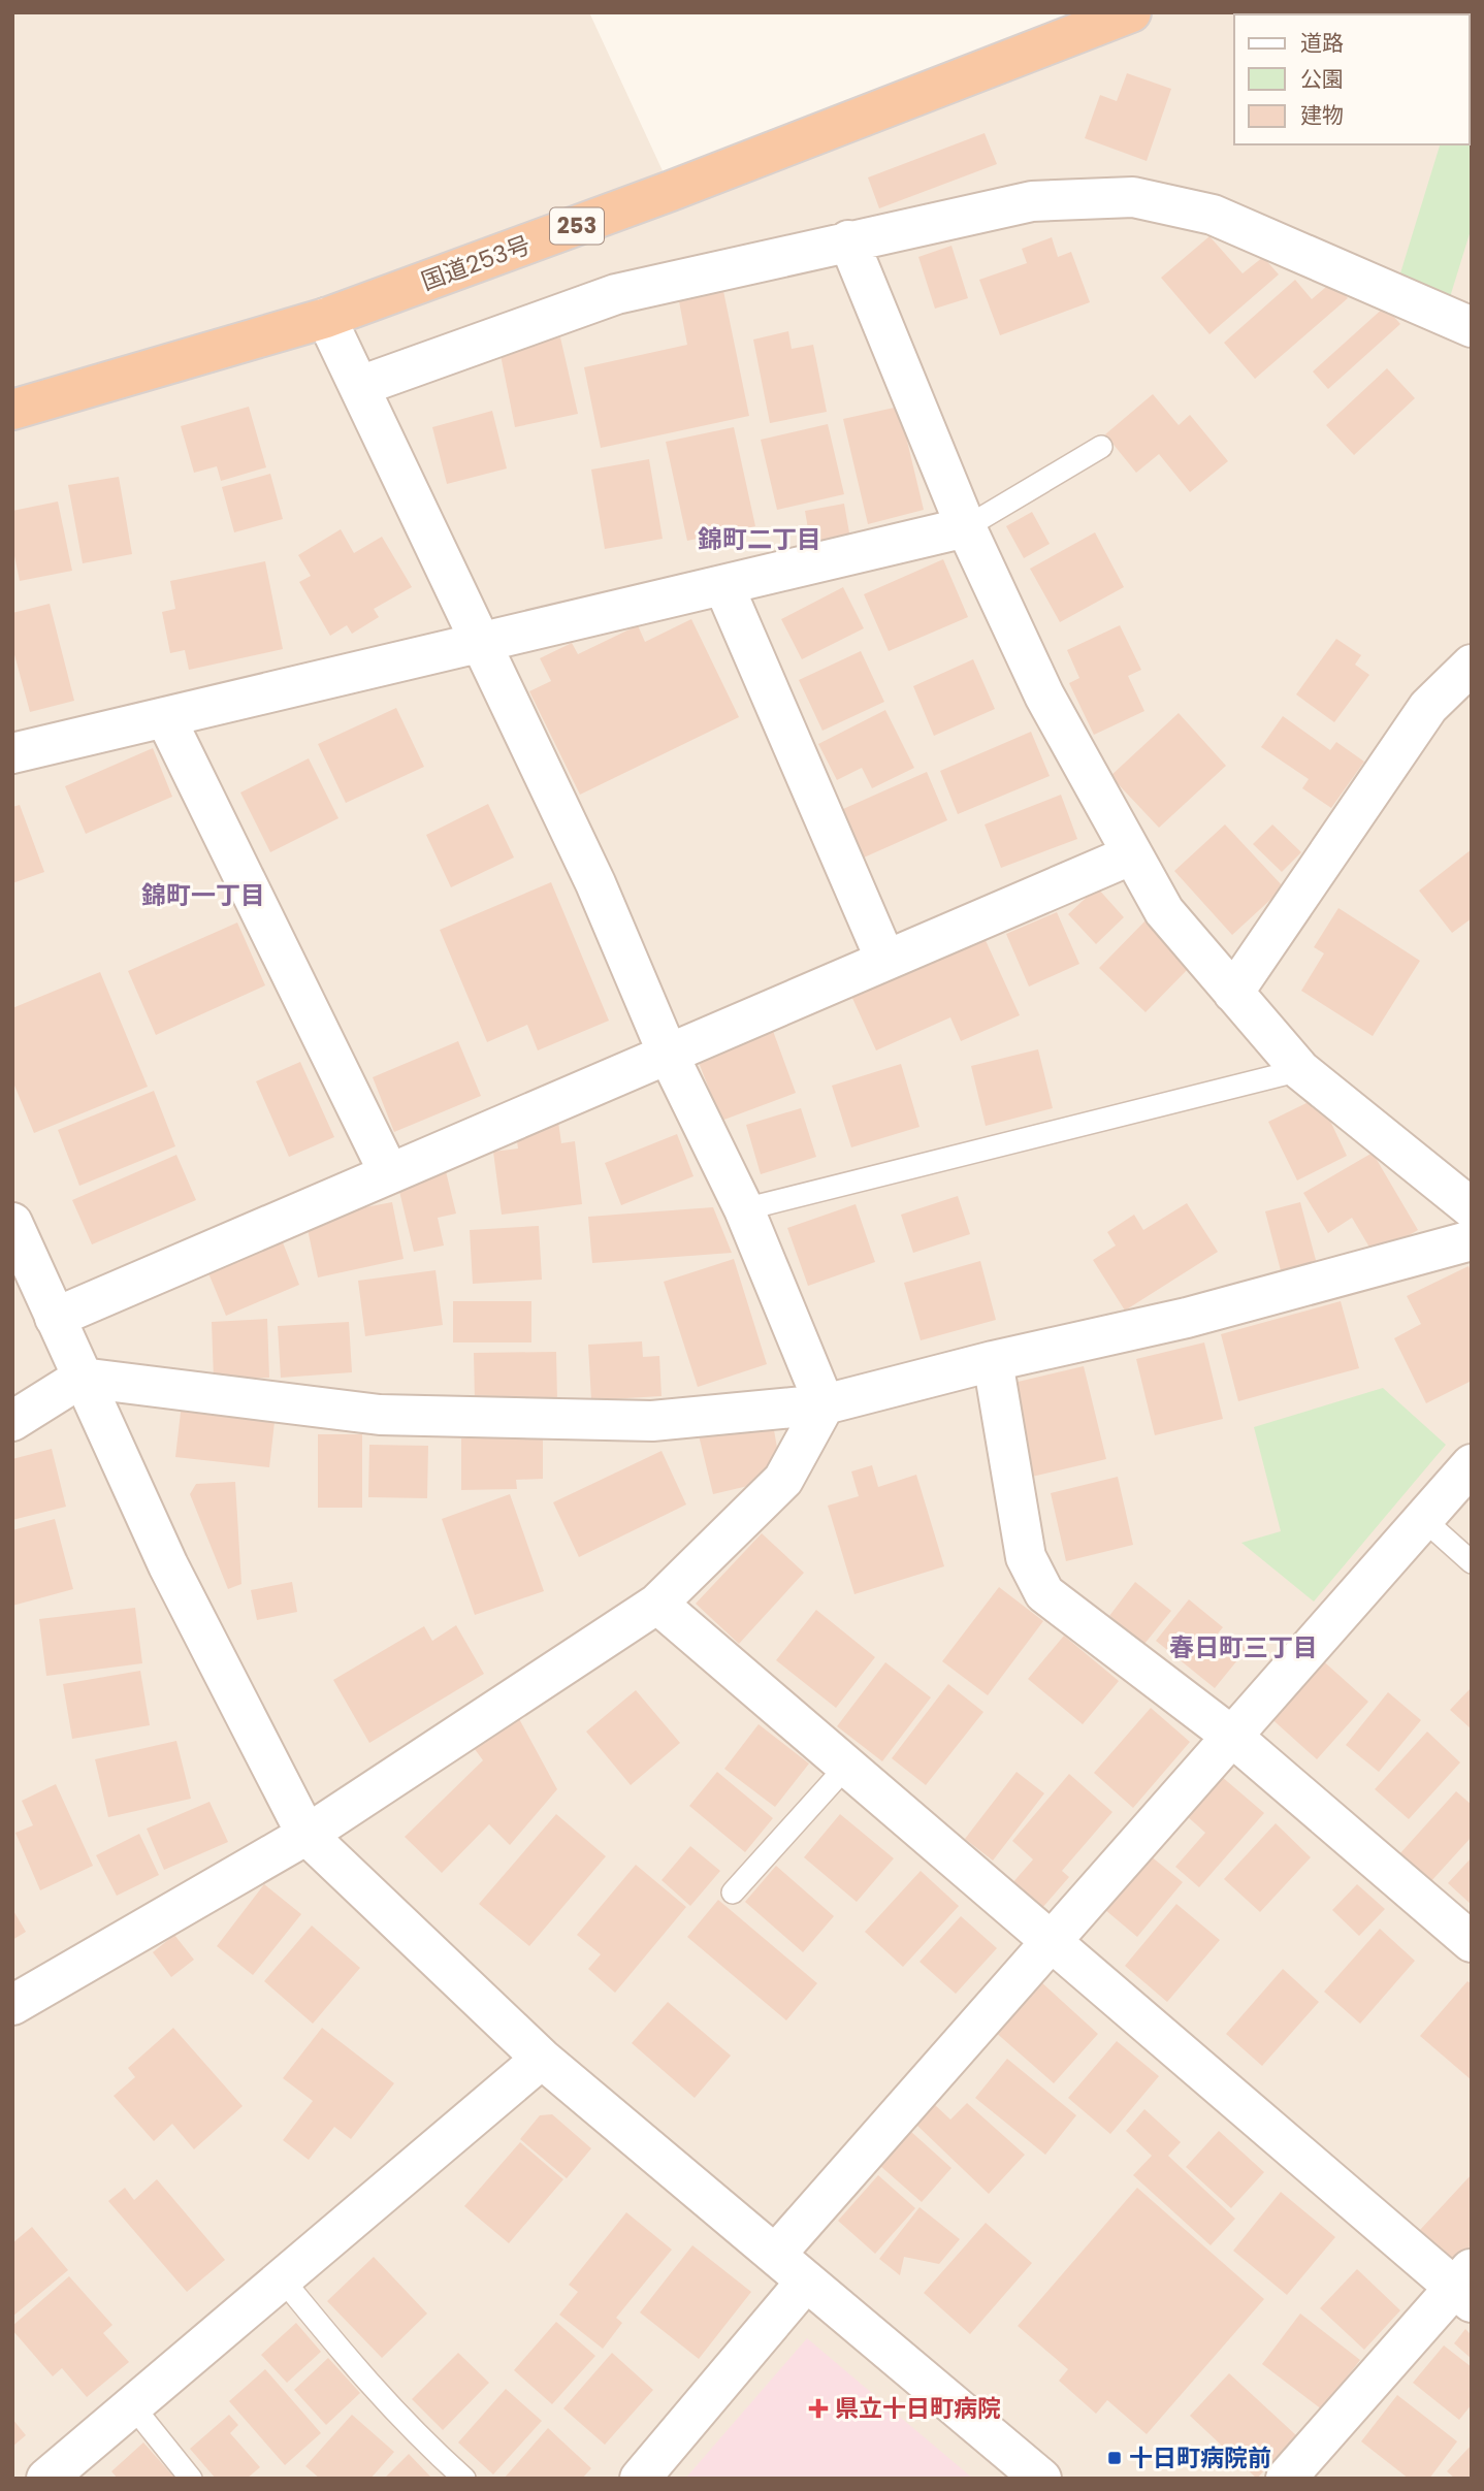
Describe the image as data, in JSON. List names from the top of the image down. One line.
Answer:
{"streets":{"highway":["253","国道253号"]},"districts":["錦町二丁目","錦町一丁目","春日町三丁目"],"places":{"health":["県立十日町病院"],"transit":["十日町病院前"]},"legend":["道路","公園","建物"]}
